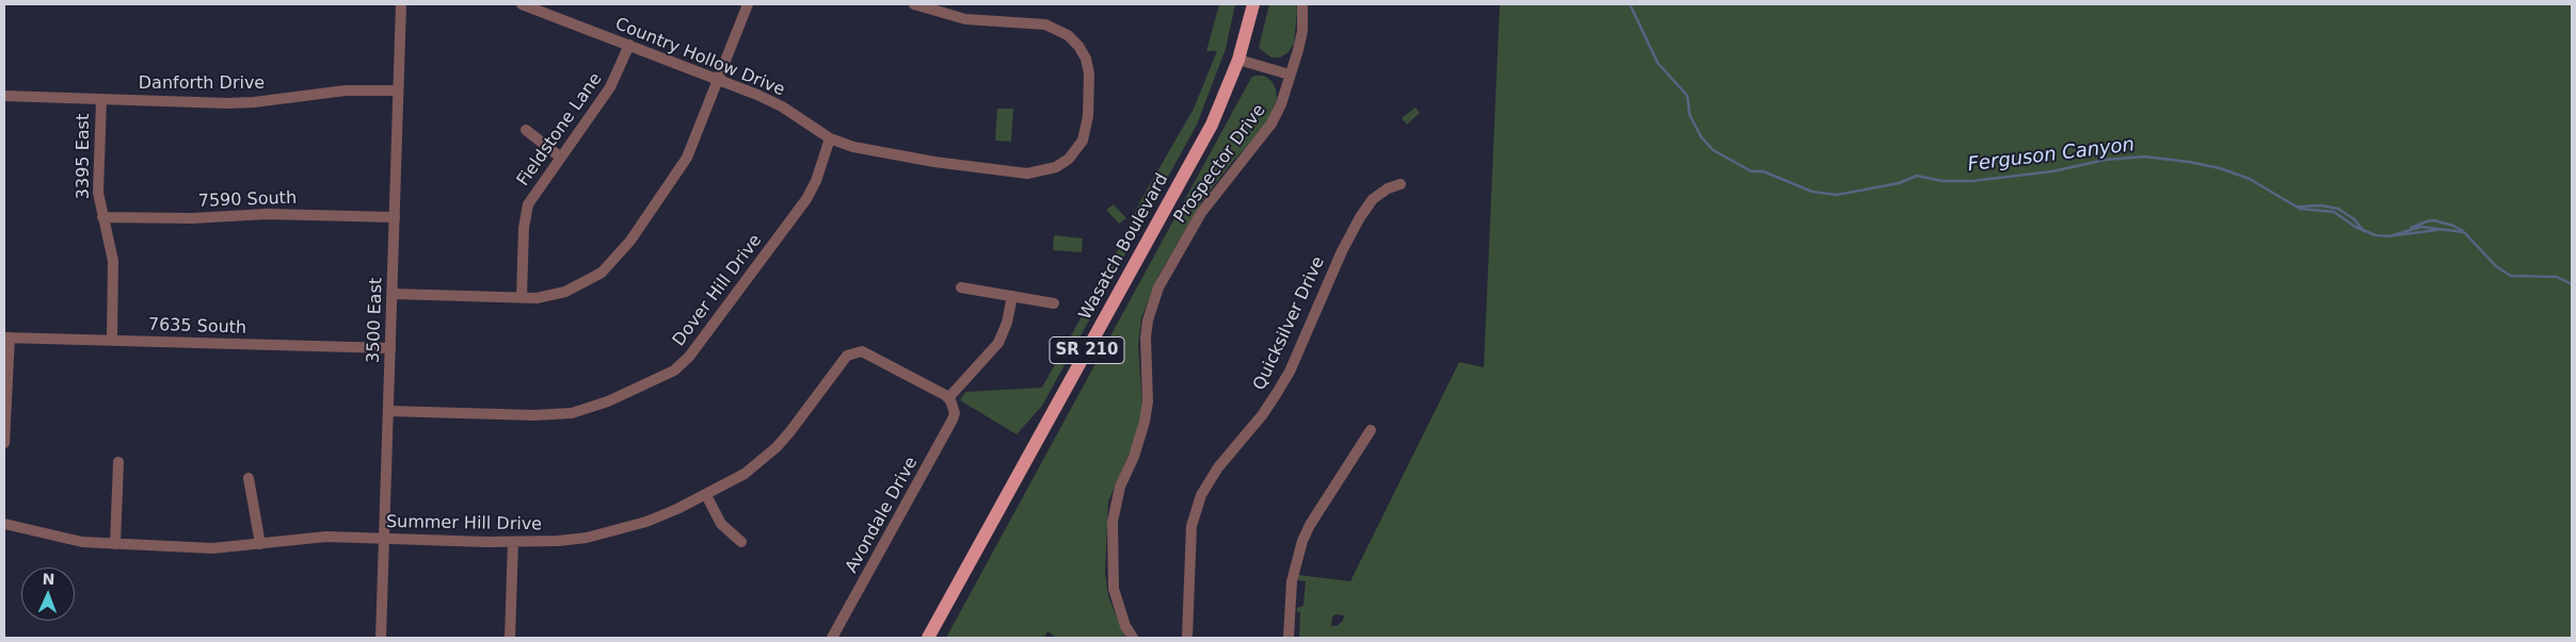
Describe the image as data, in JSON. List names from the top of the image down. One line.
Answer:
{"streets":{"main road":["Wasatch Boulevard","SR 210"],"street":["Country Hollow Drive","Danforth Drive","Fieldstone Lane","3395 East","Prospector Drive","7590 South","Dover Hill Drive","3500 East","Quicksilver Drive","7635 South","Avondale Drive","Summer Hill Drive"]},"crossings":[["Country Hollow Drive","Fieldstone Lane"],["Country Hollow Drive","Dover Hill Drive"],["Danforth Drive","3395 East"],["Danforth Drive","3500 East"],["3395 East","7590 South"],["3395 East","7635 South"],["7590 South","3500 East"],["Dover Hill Drive","3500 East"],["3500 East","7635 South"],["3500 East","Summer Hill Drive"],["Avondale Drive","Summer Hill Drive"]],"water":["Ferguson Canyon"],"north":"top"}
